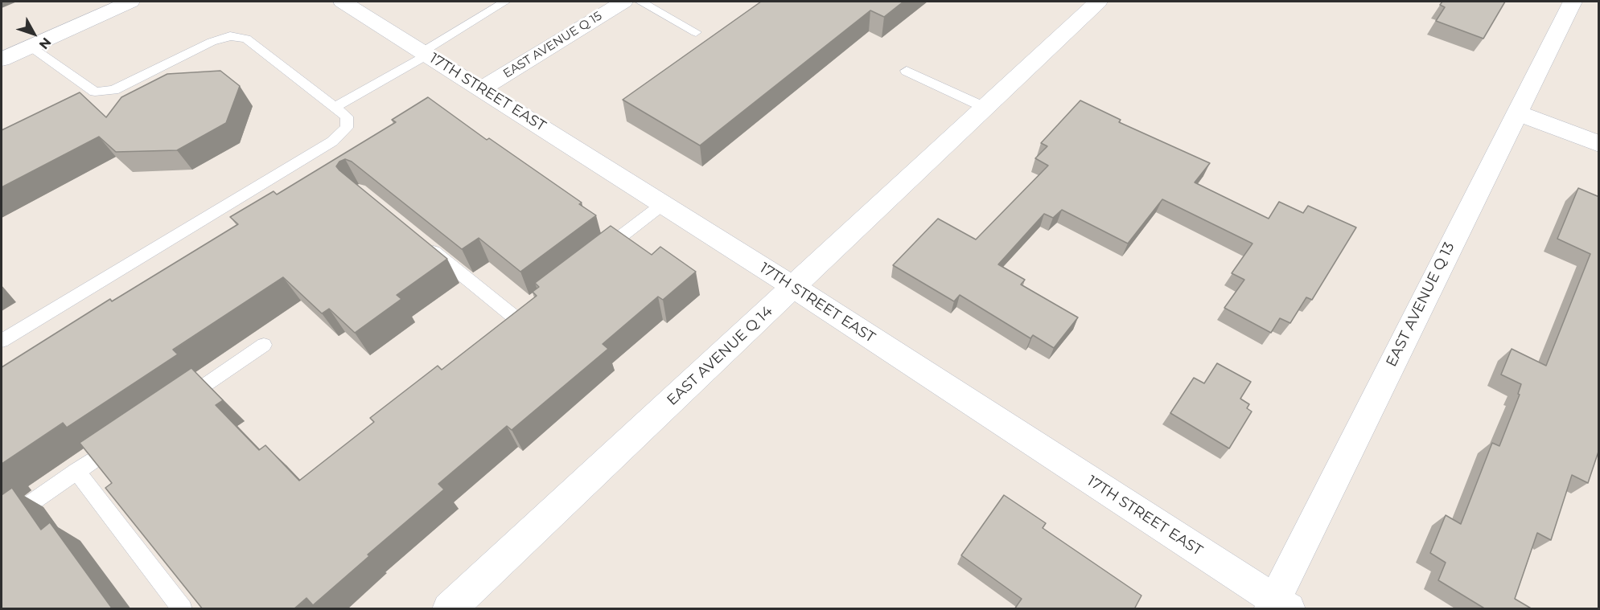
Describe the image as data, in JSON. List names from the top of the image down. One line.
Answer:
{"streets":{"street":["EAST AVENUE Q 15","17TH STREET EAST","EAST AVENUE Q 13","EAST AVENUE Q 14"]},"crossings":[["EAST AVENUE Q 15","17TH STREET EAST"],["17TH STREET EAST","EAST AVENUE Q 13"],["17TH STREET EAST","EAST AVENUE Q 14"]],"north":"bottom right"}
